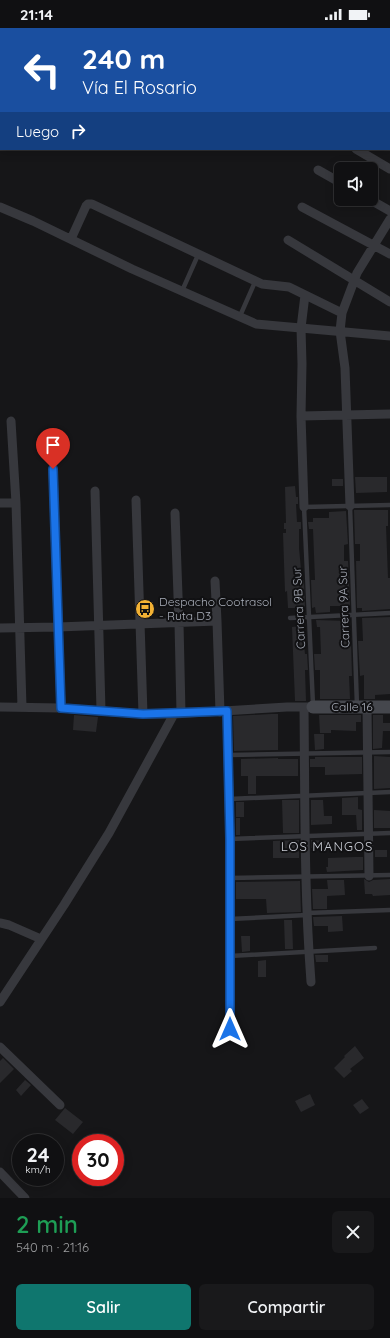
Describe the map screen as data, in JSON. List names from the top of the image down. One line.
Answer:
{"streets":{"street":["Calle 16"],"lane":["Carrera 9A Sur","Carrera 9B Sur"]},"crossings":[["Carrera 9A Sur","Calle 16"],["Carrera 9B Sur","Calle 16"]],"districts":["LOS MANGOS"],"places":{"bus stop":["Despacho Cootrasol - Ruta D3"]},"page":{"status":"21:14","turn":["240 m","Vía El Rosario"],"then":"Luego","speed":"24 km/h","limit":"30","heading":["2 min","540 m · 21:16"],"buttons":["Salir","Compartir"]}}
